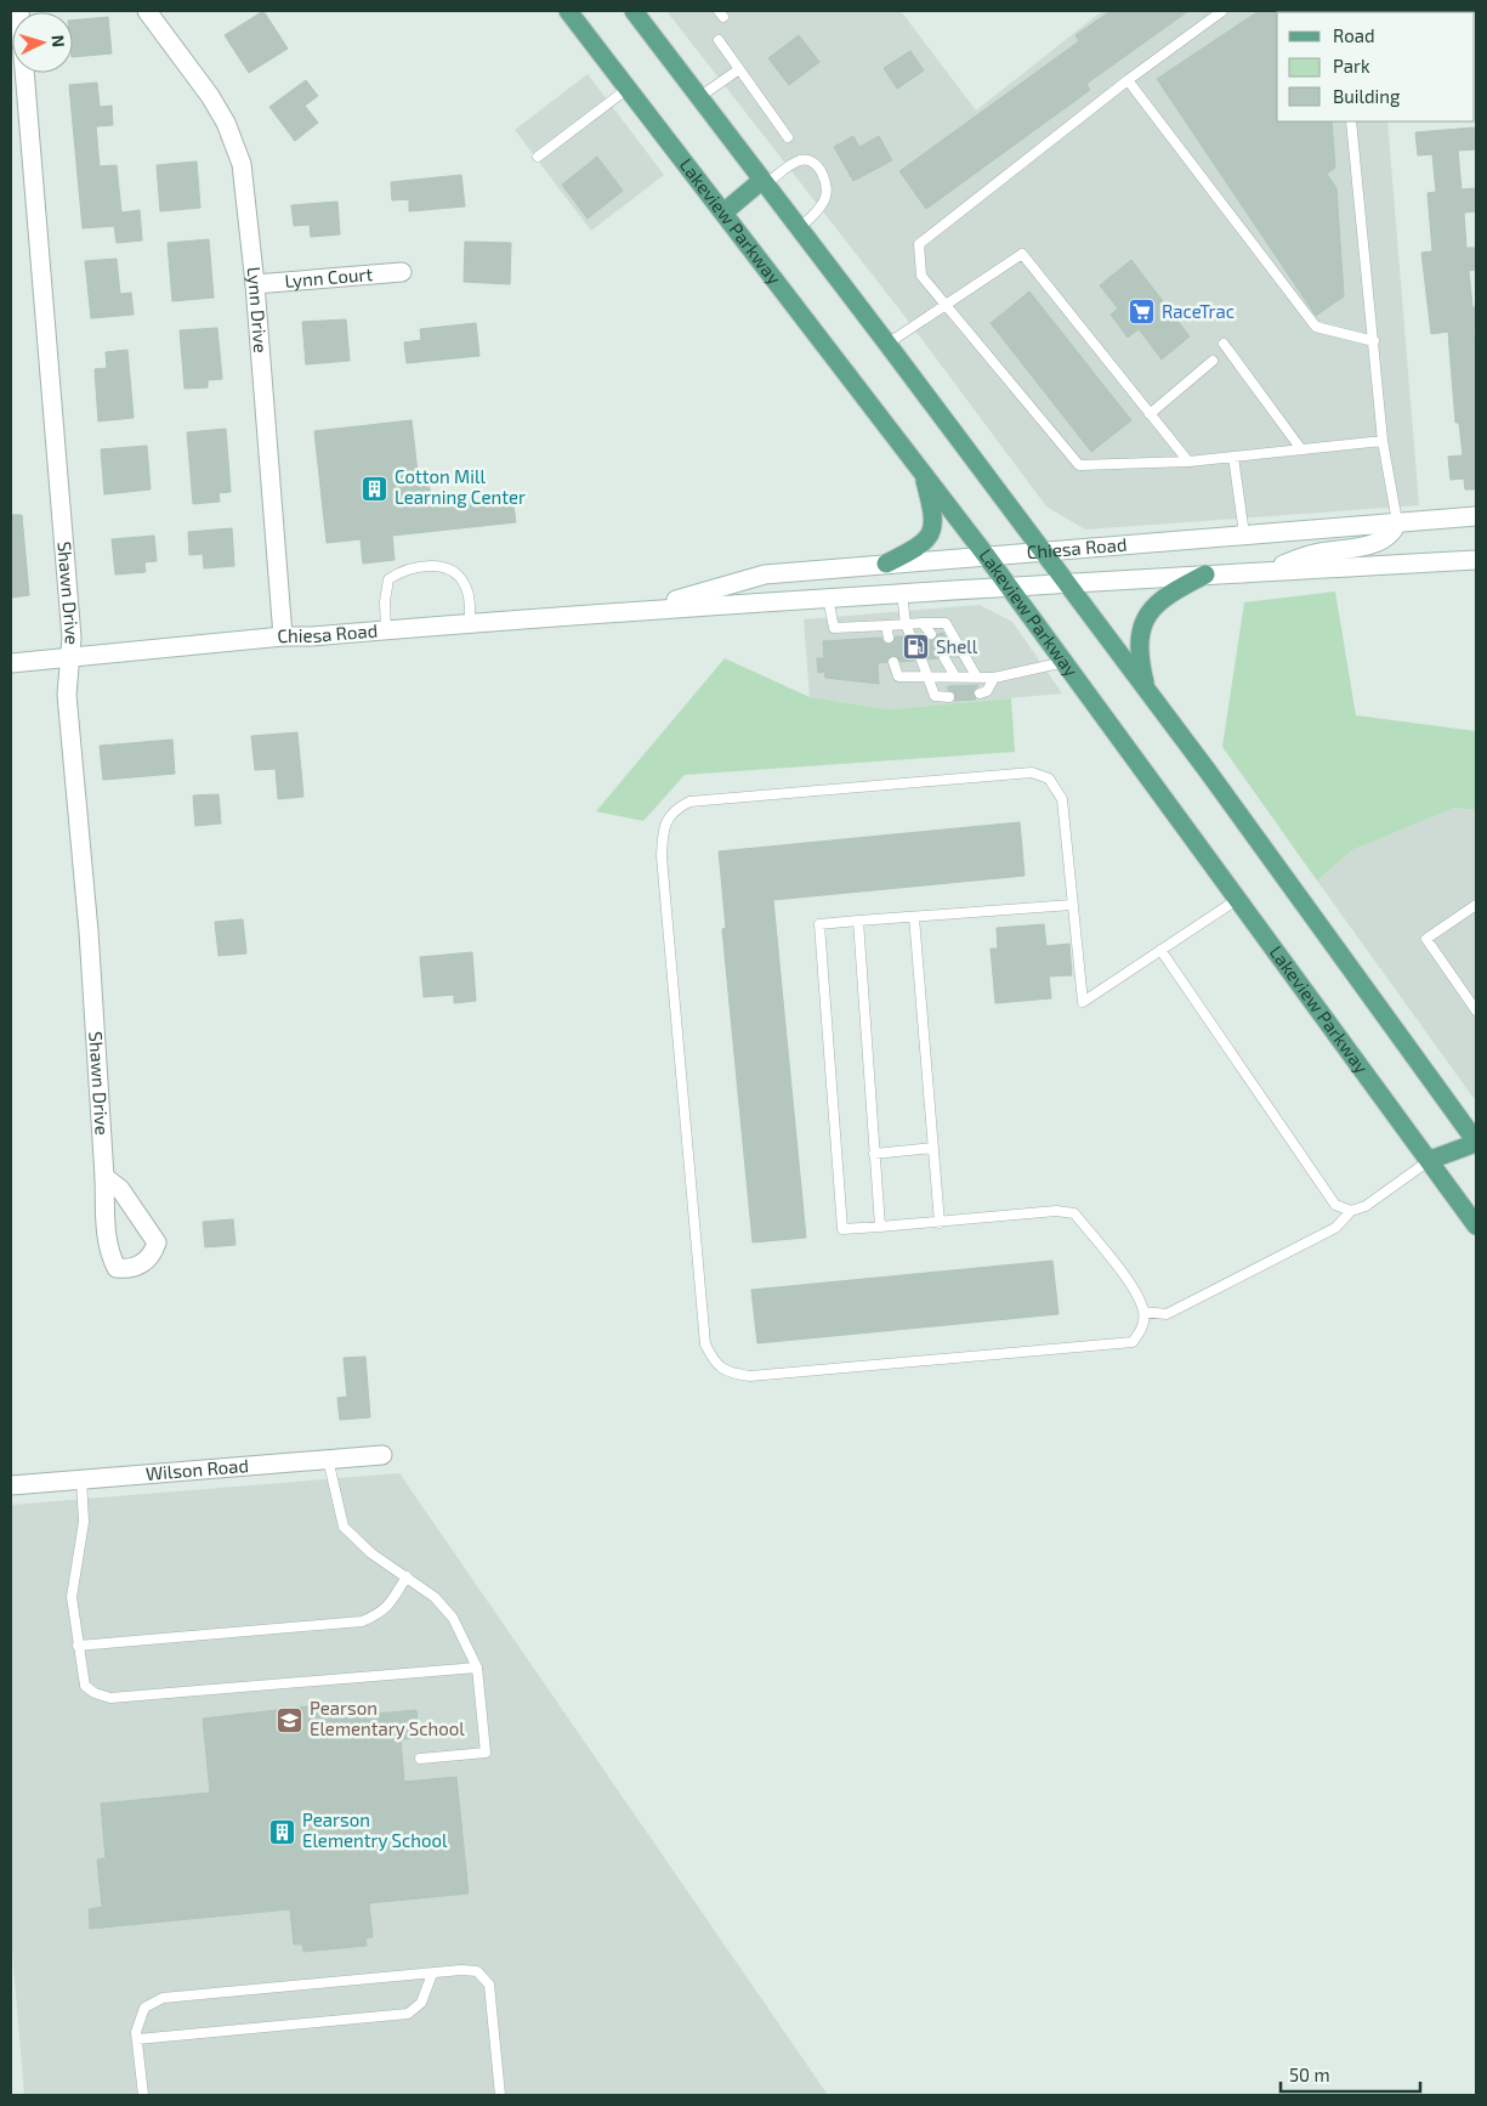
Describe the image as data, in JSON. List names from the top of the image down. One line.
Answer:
{"streets":{"main road":["Lakeview Parkway"],"street":["Lynn Court","Lynn Drive","Chiesa Road","Shawn Drive","Wilson Road"]},"crossings":[["Lakeview Parkway","Chiesa Road"],["Lynn Court","Lynn Drive"],["Lynn Drive","Chiesa Road"],["Chiesa Road","Shawn Drive"]],"places":{"supermarket":["RaceTrac"],"building":["Cotton Mill Learning Center","Pearson Elementry School"],"fuel station":["Shell"],"school or university":["Pearson Elementary School"]},"legend":["Road","Park","Building"],"scale_bar":"50 m","north":"right"}
